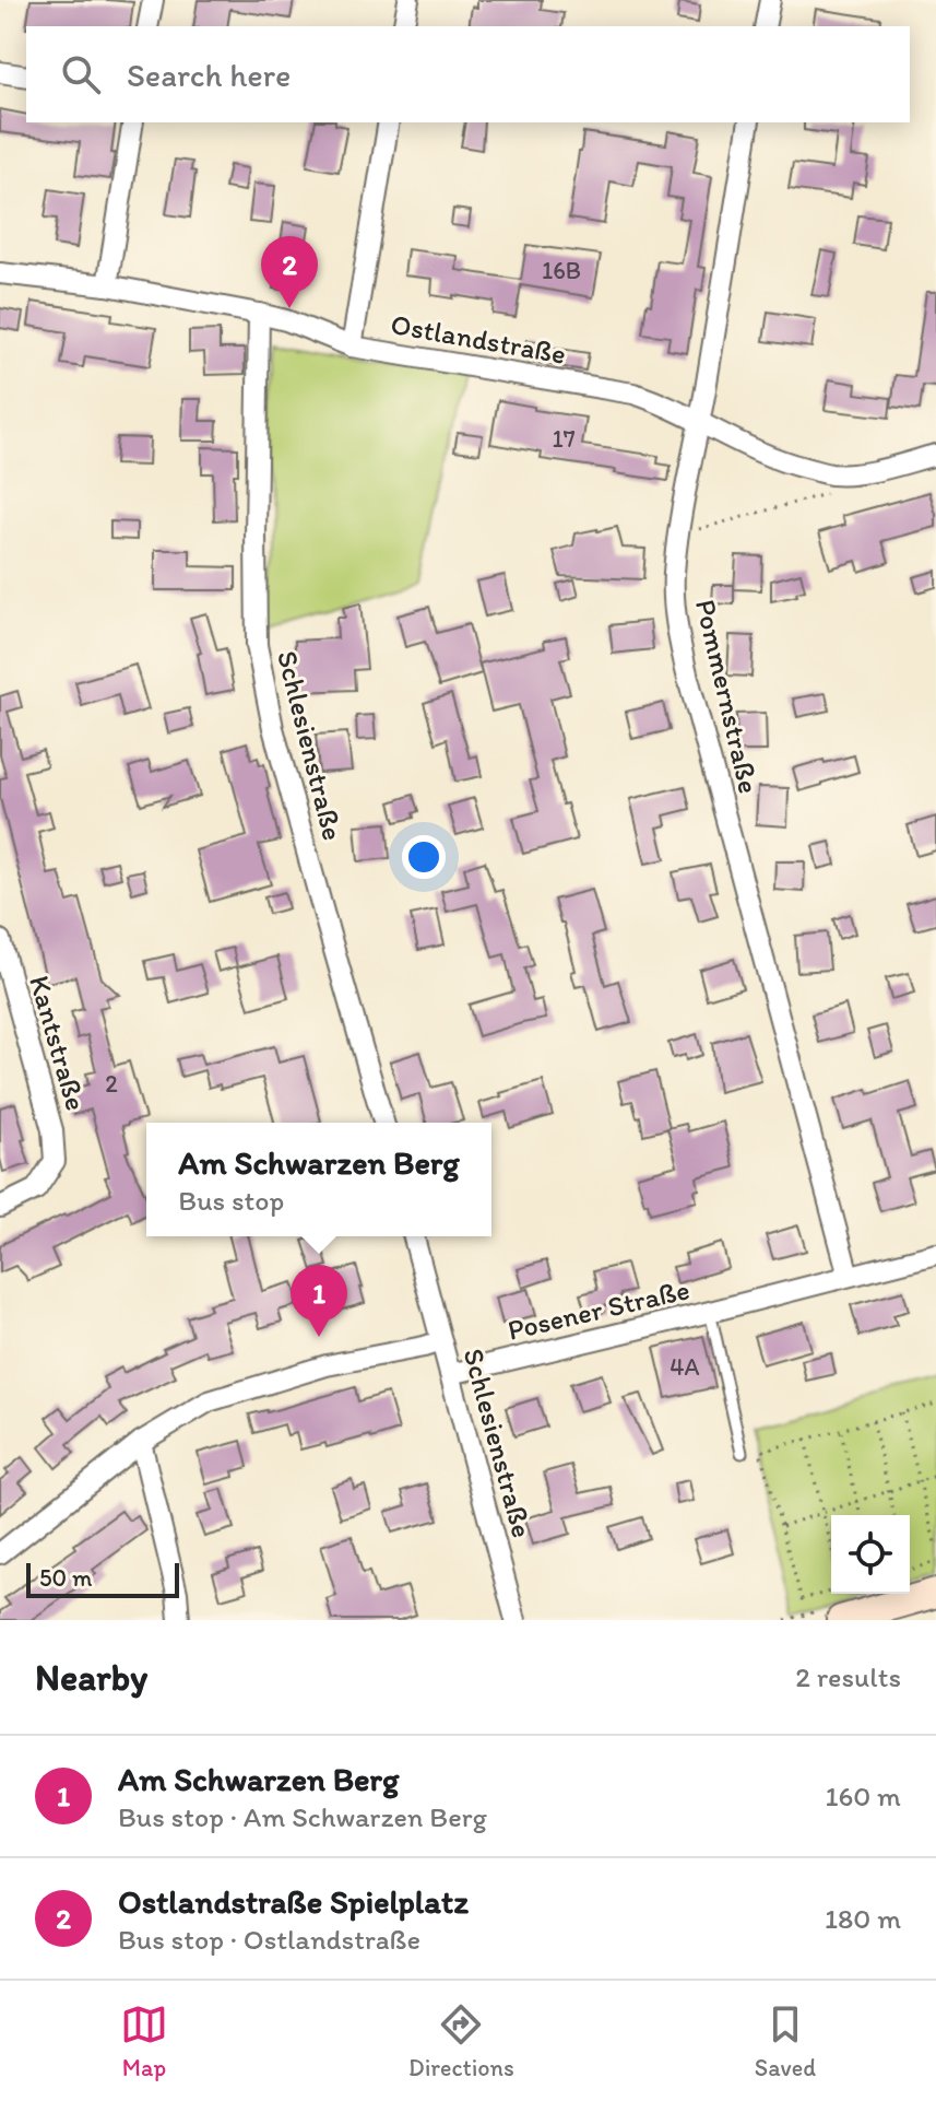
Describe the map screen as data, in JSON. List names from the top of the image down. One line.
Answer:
{"streets":{"street":["Ostlandstraße","Pommernstraße","Schlesienstraße","Kantstraße","Posener Straße"]},"crossings":[["Ostlandstraße","Pommernstraße"],["Ostlandstraße","Schlesienstraße"],["Pommernstraße","Posener Straße"],["Schlesienstraße","Posener Straße"]],"house_numbers":["16B","17","2","4A"],"scale_bar":"50 m","page":{"search":"Search here","pins":["2","1"],"popup":["Am Schwarzen Berg","Bus stop"],"scale":"50 m","heading":["Nearby","2 results"],"list":[{"mark":"1","name":"Am Schwarzen Berg","note":"Bus stop · Am Schwarzen Berg","value":"160 m"},{"mark":"2","name":"Ostlandstraße Spielplatz","note":"Bus stop · Ostlandstraße","value":"180 m"}],"nav":["Map","Directions","Saved"]}}
